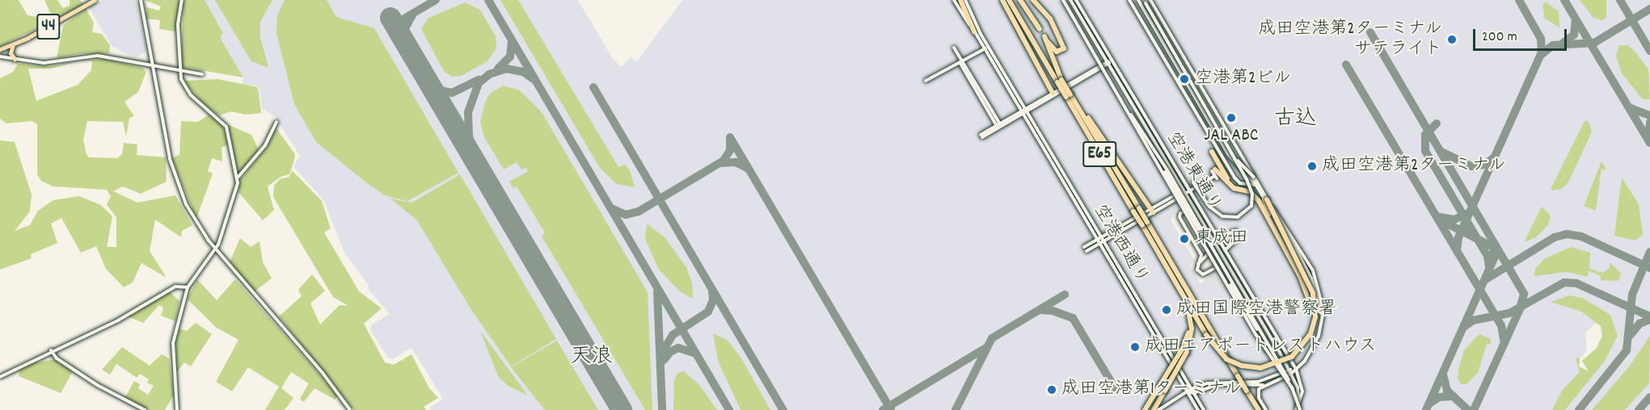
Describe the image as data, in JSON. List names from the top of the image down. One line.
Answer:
{"streets":{"highway":["E65"],"main road":["44"],"street":["空港東通り","空港西通り"]},"districts":["古込","天浪"],"places":["成田空港第2ターミナル サテライト","空港第2ビル","JAL ABC","成田空港第2ターミナル","東成田","成田国際空港警察署","成田エアポートレストハウス","成田空港第1ターミナル"],"scale_bar":"200 m"}
